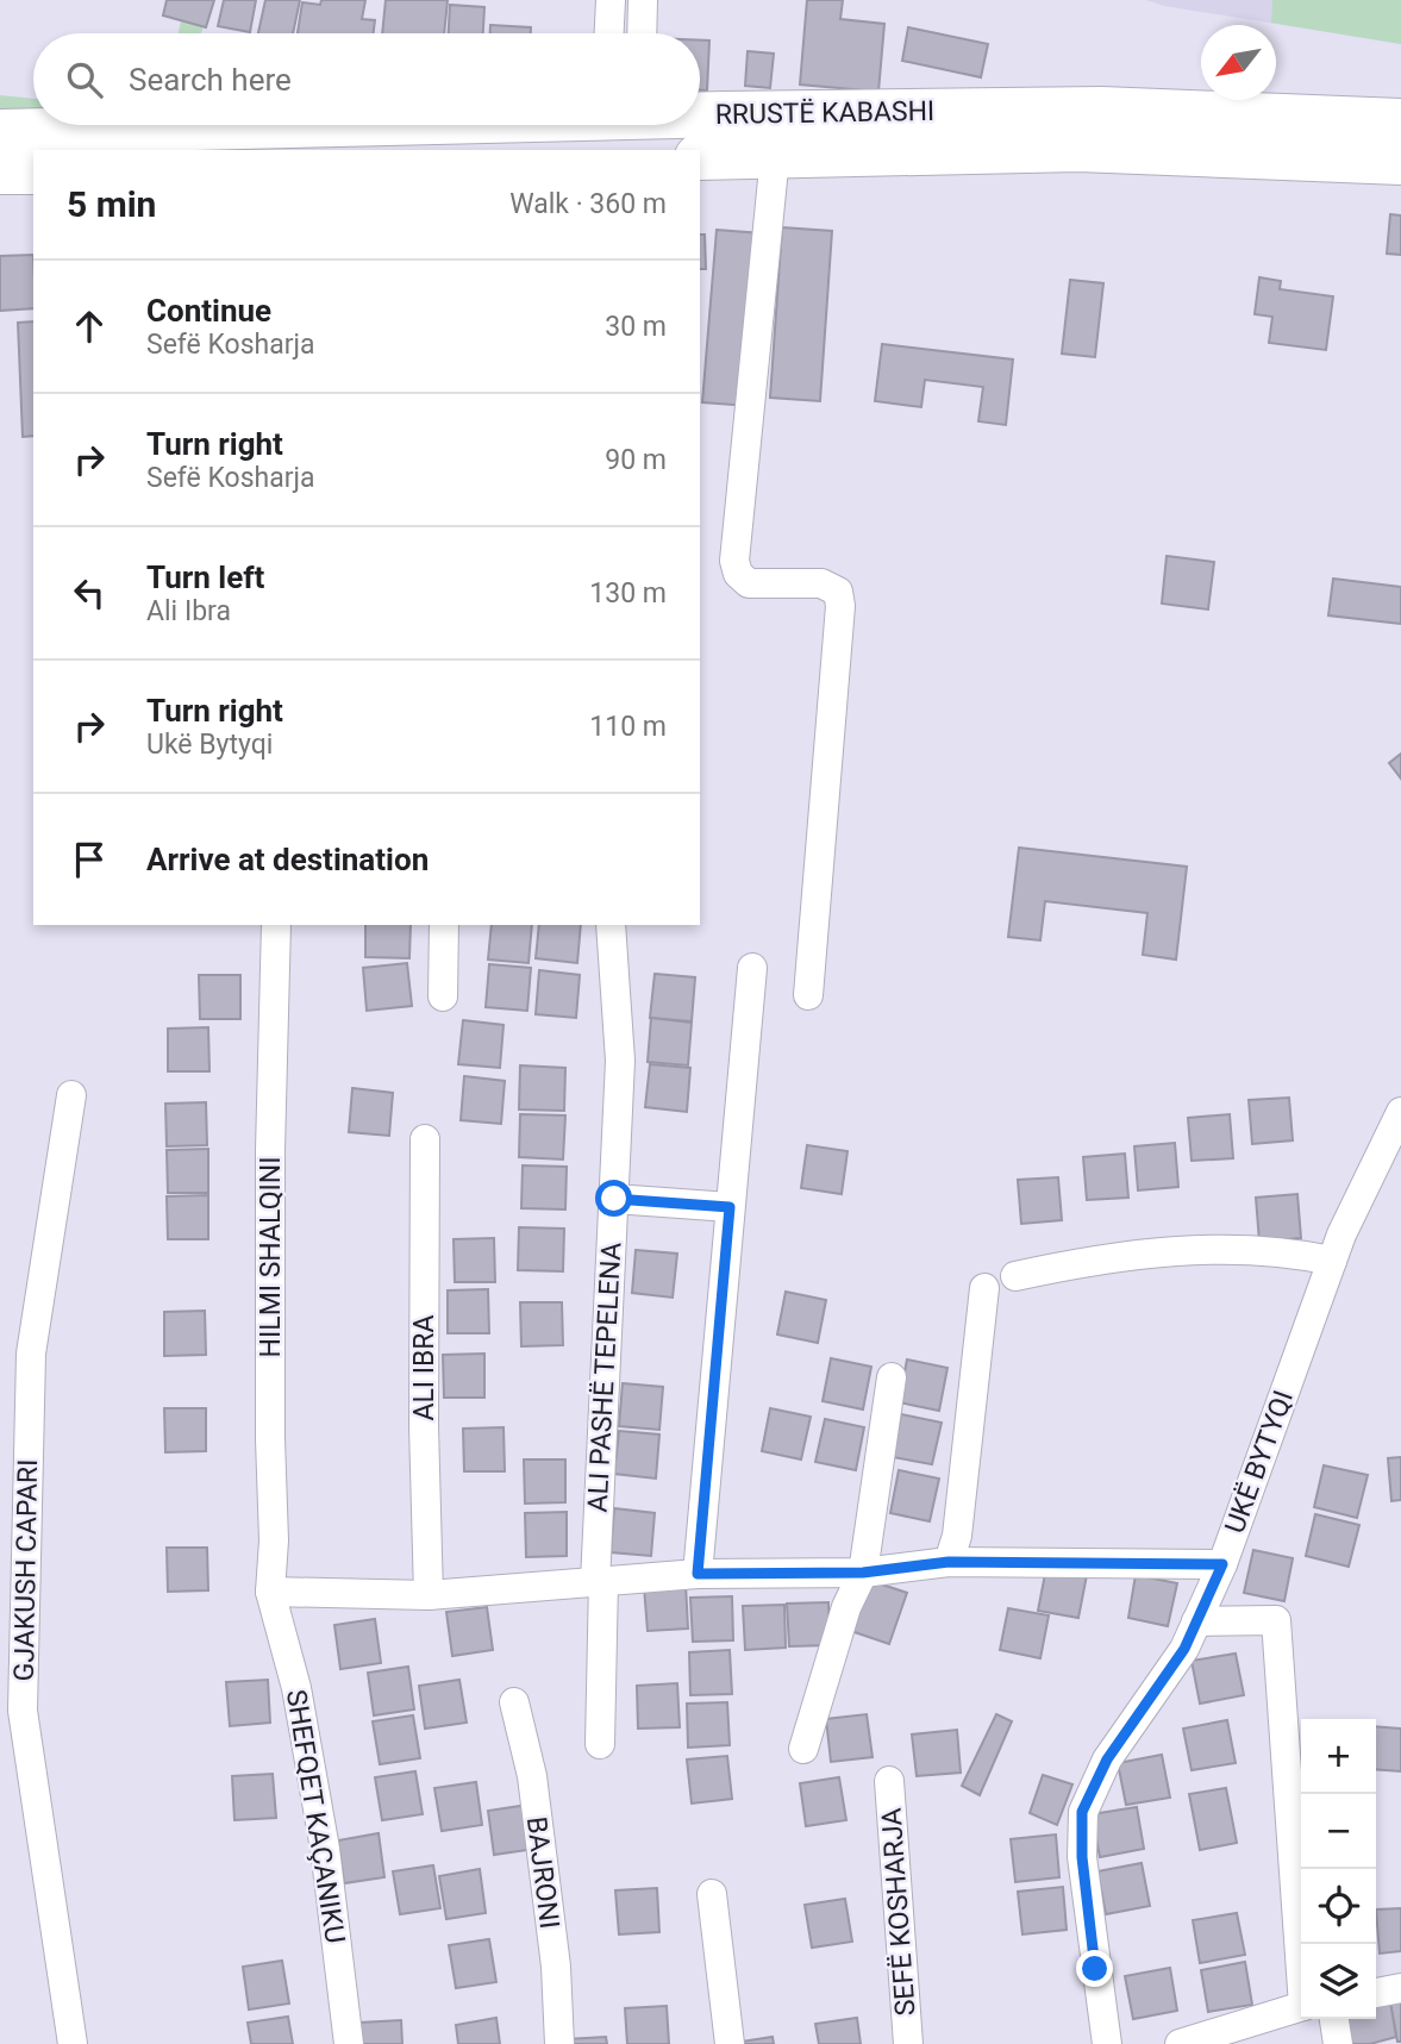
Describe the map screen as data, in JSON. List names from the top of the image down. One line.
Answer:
{"streets":{"main road":["RRUSTË KABASHI"],"street":["HILMI SHALQINI","ALI IBRA","ALI PASHË TEPELENA","UKË BYTYQI","GJAKUSH CAPARI","SHEFQET KAÇANIKU","BAJRONI","SEFË KOSHARJA"]},"crossings":[["HILMI SHALQINI","SHEFQET KAÇANIKU"]],"north":"bottom left","page":{"search":"Search here","heading":["5 min","Walk · 360 m"],"list":[["Continue","Sefë Kosharja","30 m"],["Turn right","Sefë Kosharja","90 m"],["Turn left","Ali Ibra","130 m"],["Turn right","Ukë Bytyqi","110 m"],"Arrive at destination"],"map_buttons":["+","−"]}}
